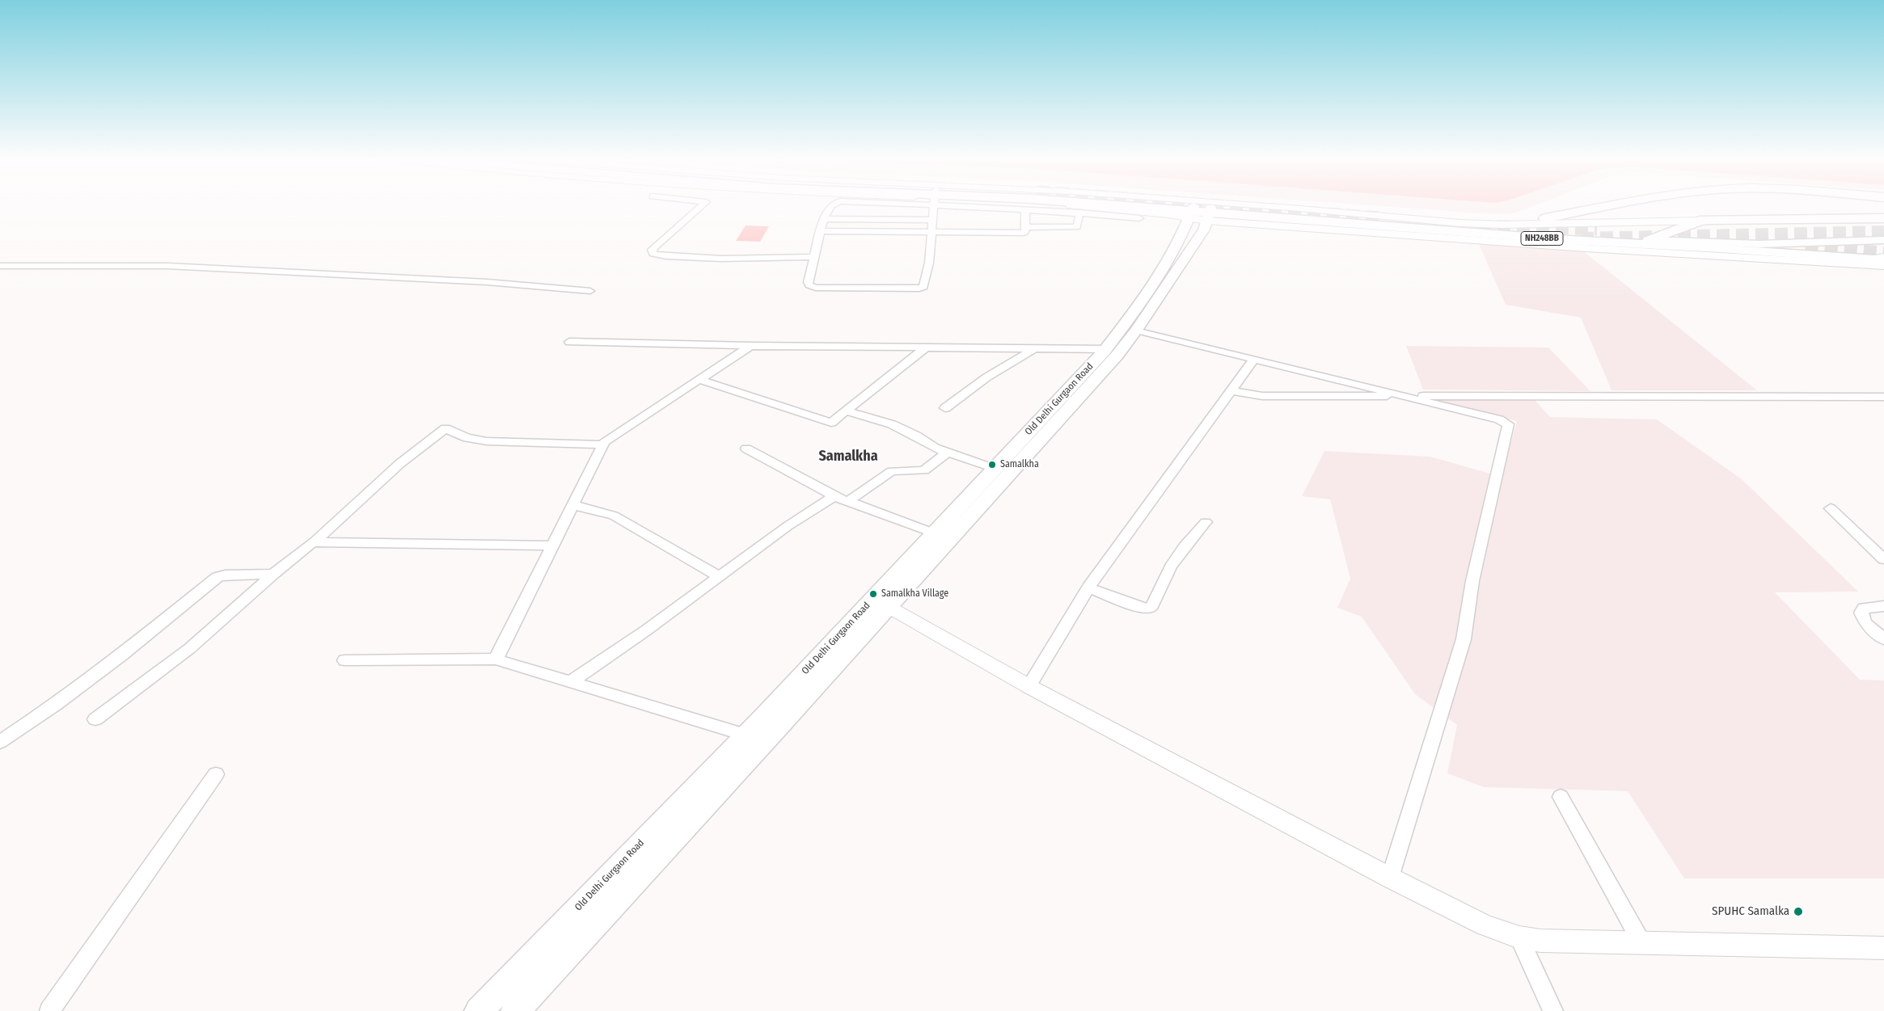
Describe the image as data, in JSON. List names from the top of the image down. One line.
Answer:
{"streets":{"highway":["NH248BB"],"main road":["Old Delhi Gurgaon Road"]},"crossings":[["NH248BB","Old Delhi Gurgaon Road"]],"districts":["Samalkha"],"places":["Samalkha","Samalkha Village","SPUHC Samalka"]}
